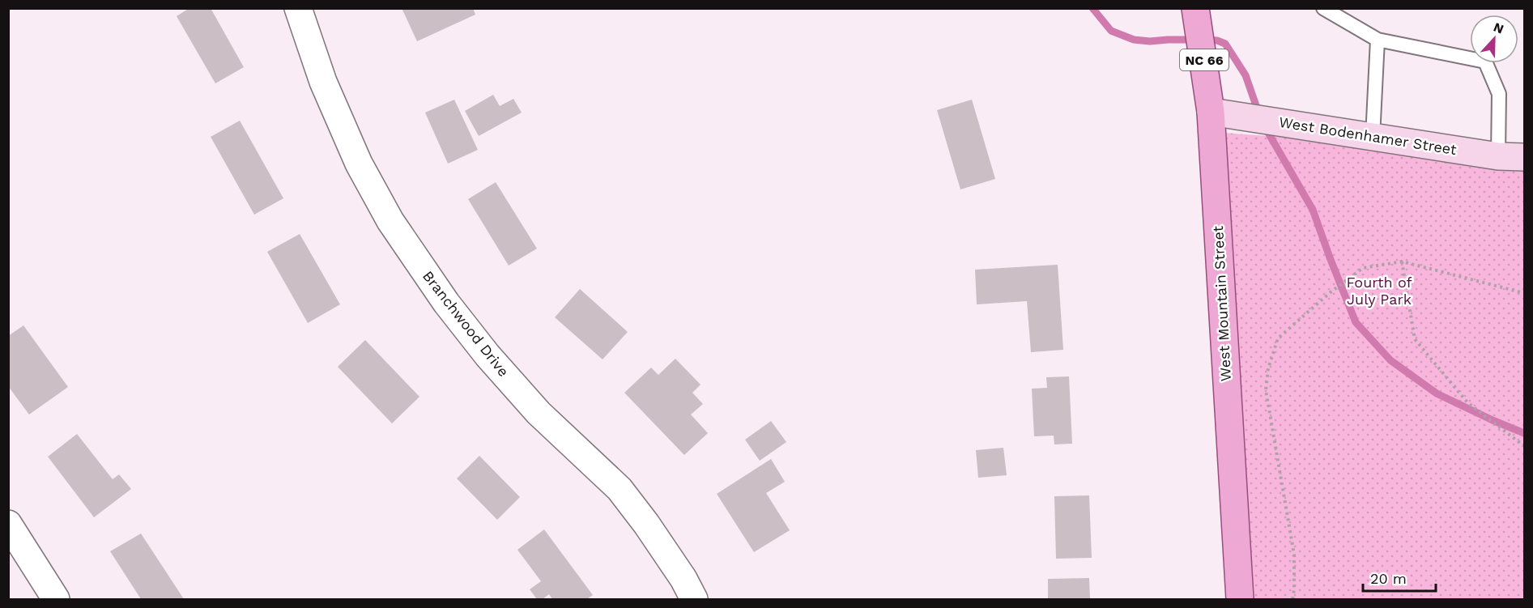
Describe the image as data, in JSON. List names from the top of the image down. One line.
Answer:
{"streets":{"main road":["NC 66","West Bodenhamer Street","West Mountain Street"],"street":["Branchwood Drive"]},"crossings":[["West Bodenhamer Street","West Mountain Street"]],"parks":["Fourth of July Park"],"scale_bar":"20 m","north":"top"}
